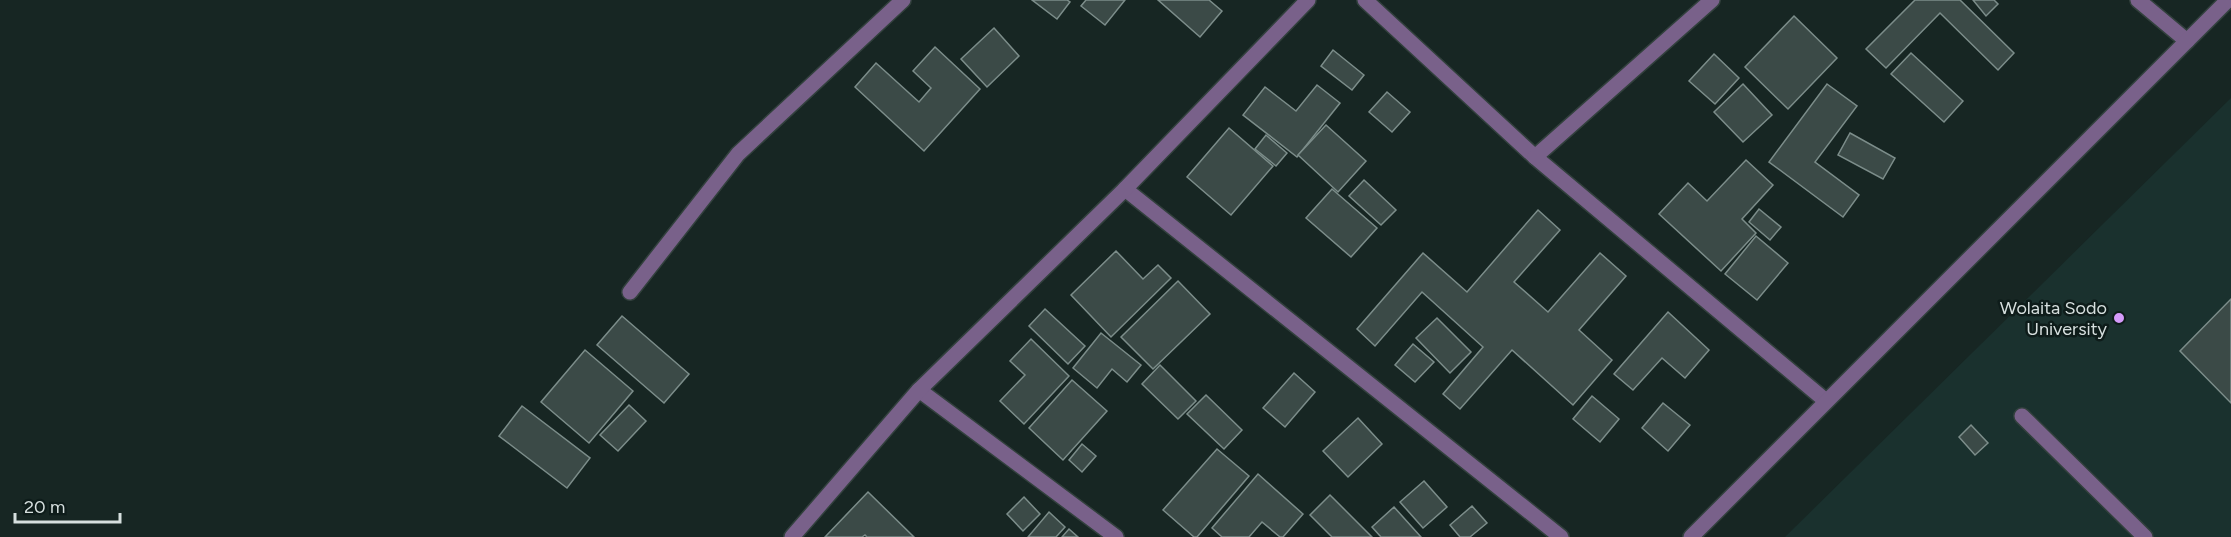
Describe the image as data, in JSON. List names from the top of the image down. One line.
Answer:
{"places":["Wolaita Sodo University"],"scale_bar":"20 m"}
